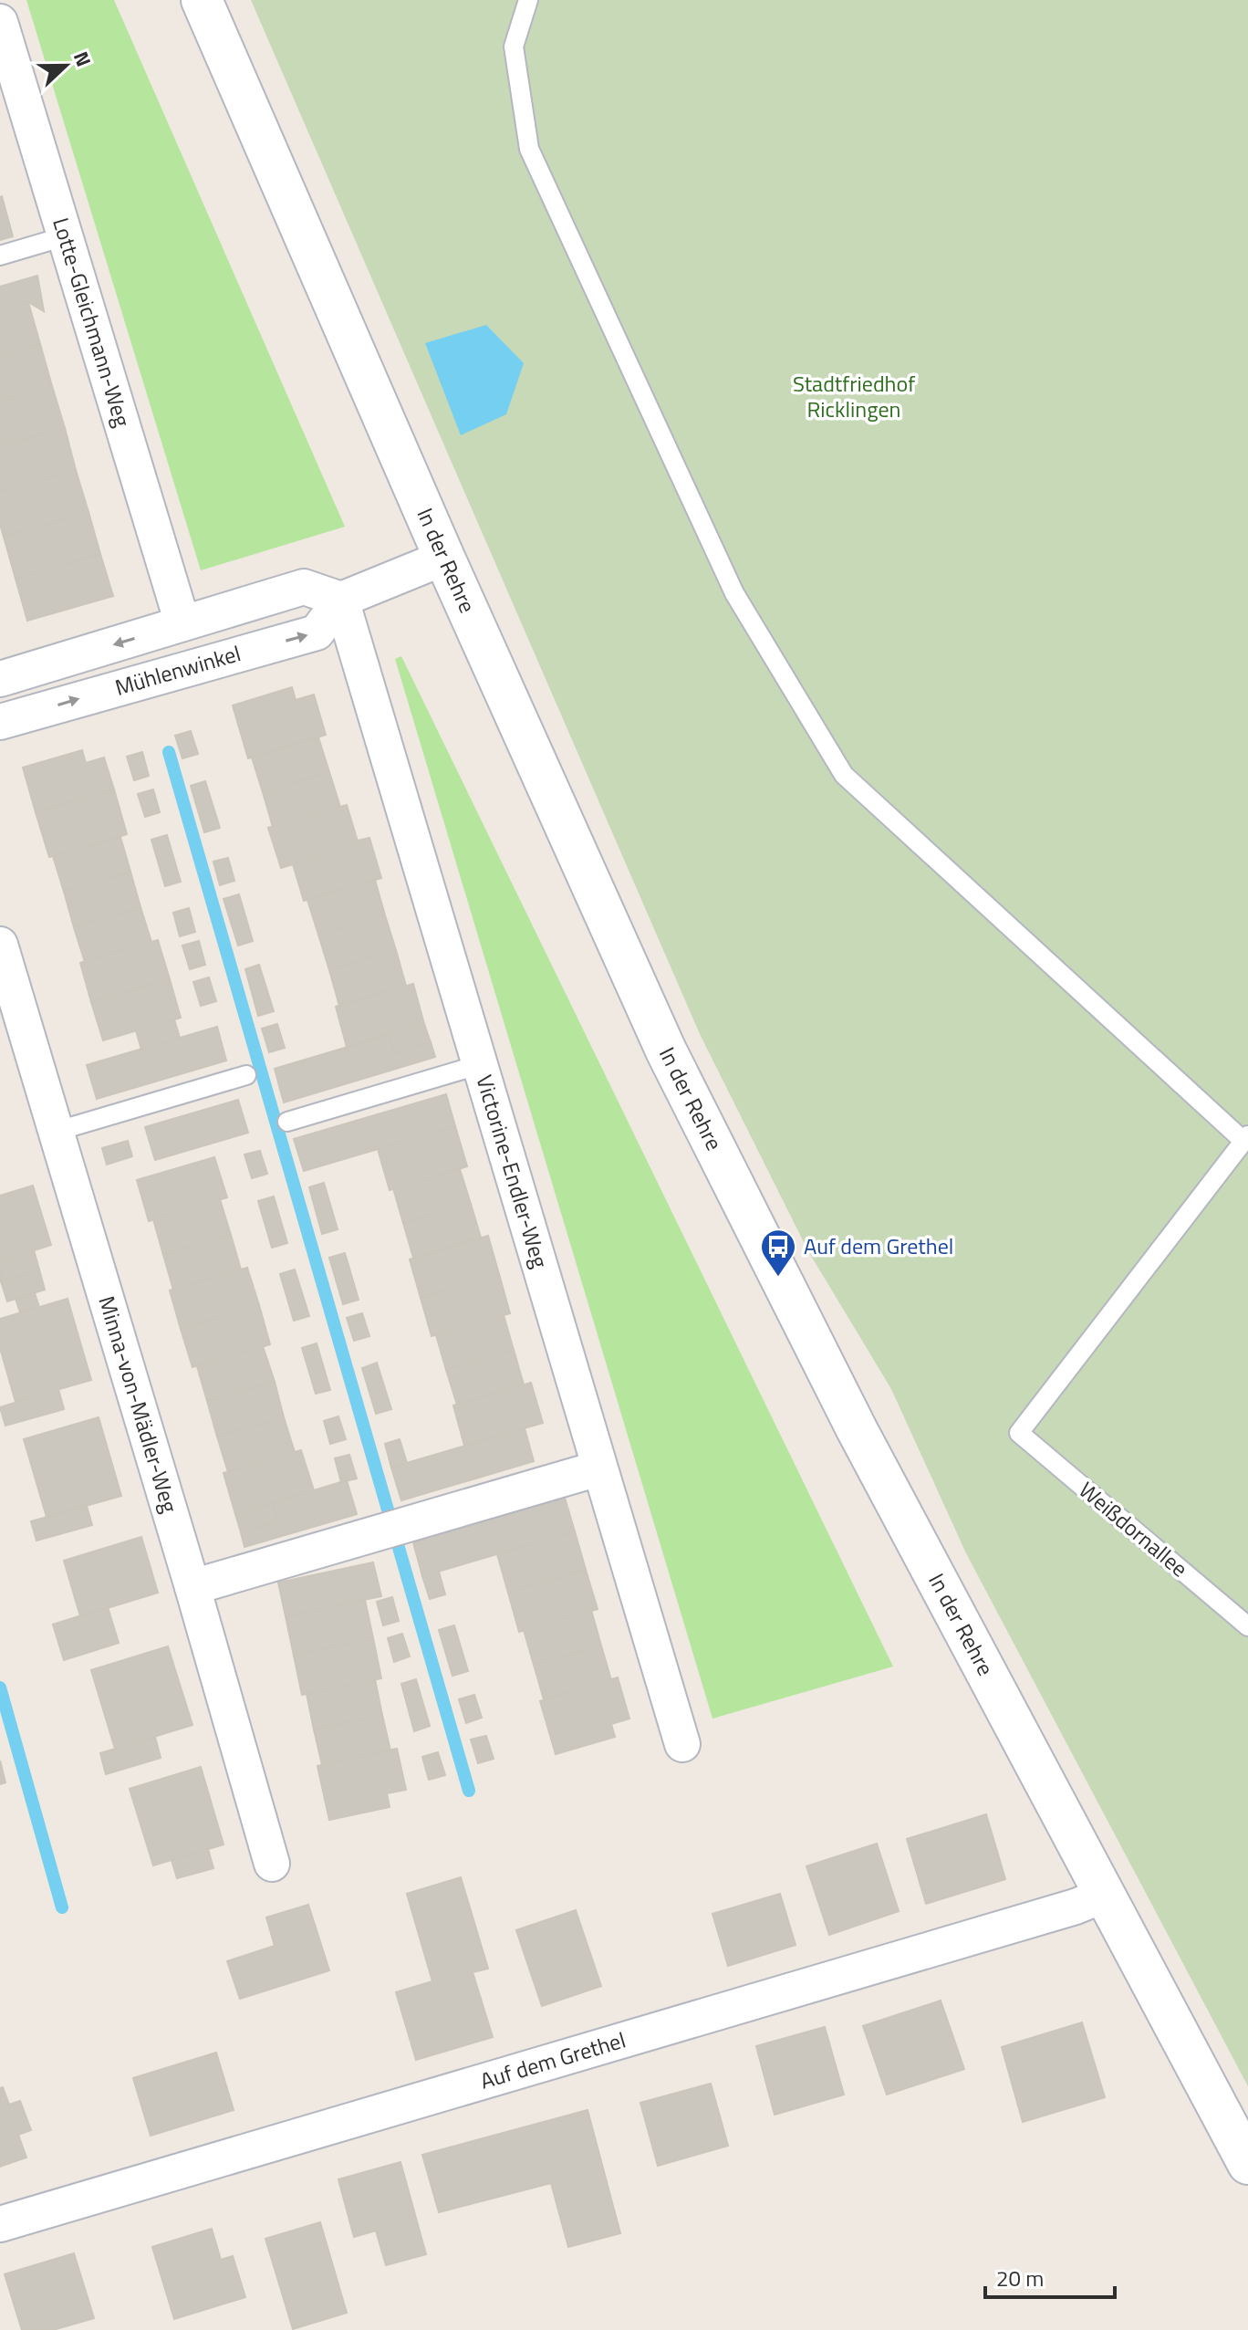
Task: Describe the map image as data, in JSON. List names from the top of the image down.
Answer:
{
  "streets": {
    "street": [
      "Lotte-Gleichmann-Weg",
      "In der Rehre",
      "Mühlenwinkel",
      "Victorine-Endler-Weg",
      "Minna-von-Mädler-Weg",
      "Auf dem Grethel"
    ],
    "lane": ["Weißdornallee"]
  },
  "crossings": [
    ["Lotte-Gleichmann-Weg", "Mühlenwinkel"],
    ["In der Rehre", "Auf dem Grethel"],
    ["Mühlenwinkel", "Victorine-Endler-Weg"]
  ],
  "parks": ["Stadtfriedhof Ricklingen"],
  "places": {
    "bus stop": ["Auf dem Grethel"]
  },
  "scale_bar": "20 m",
  "north": "right"
}
